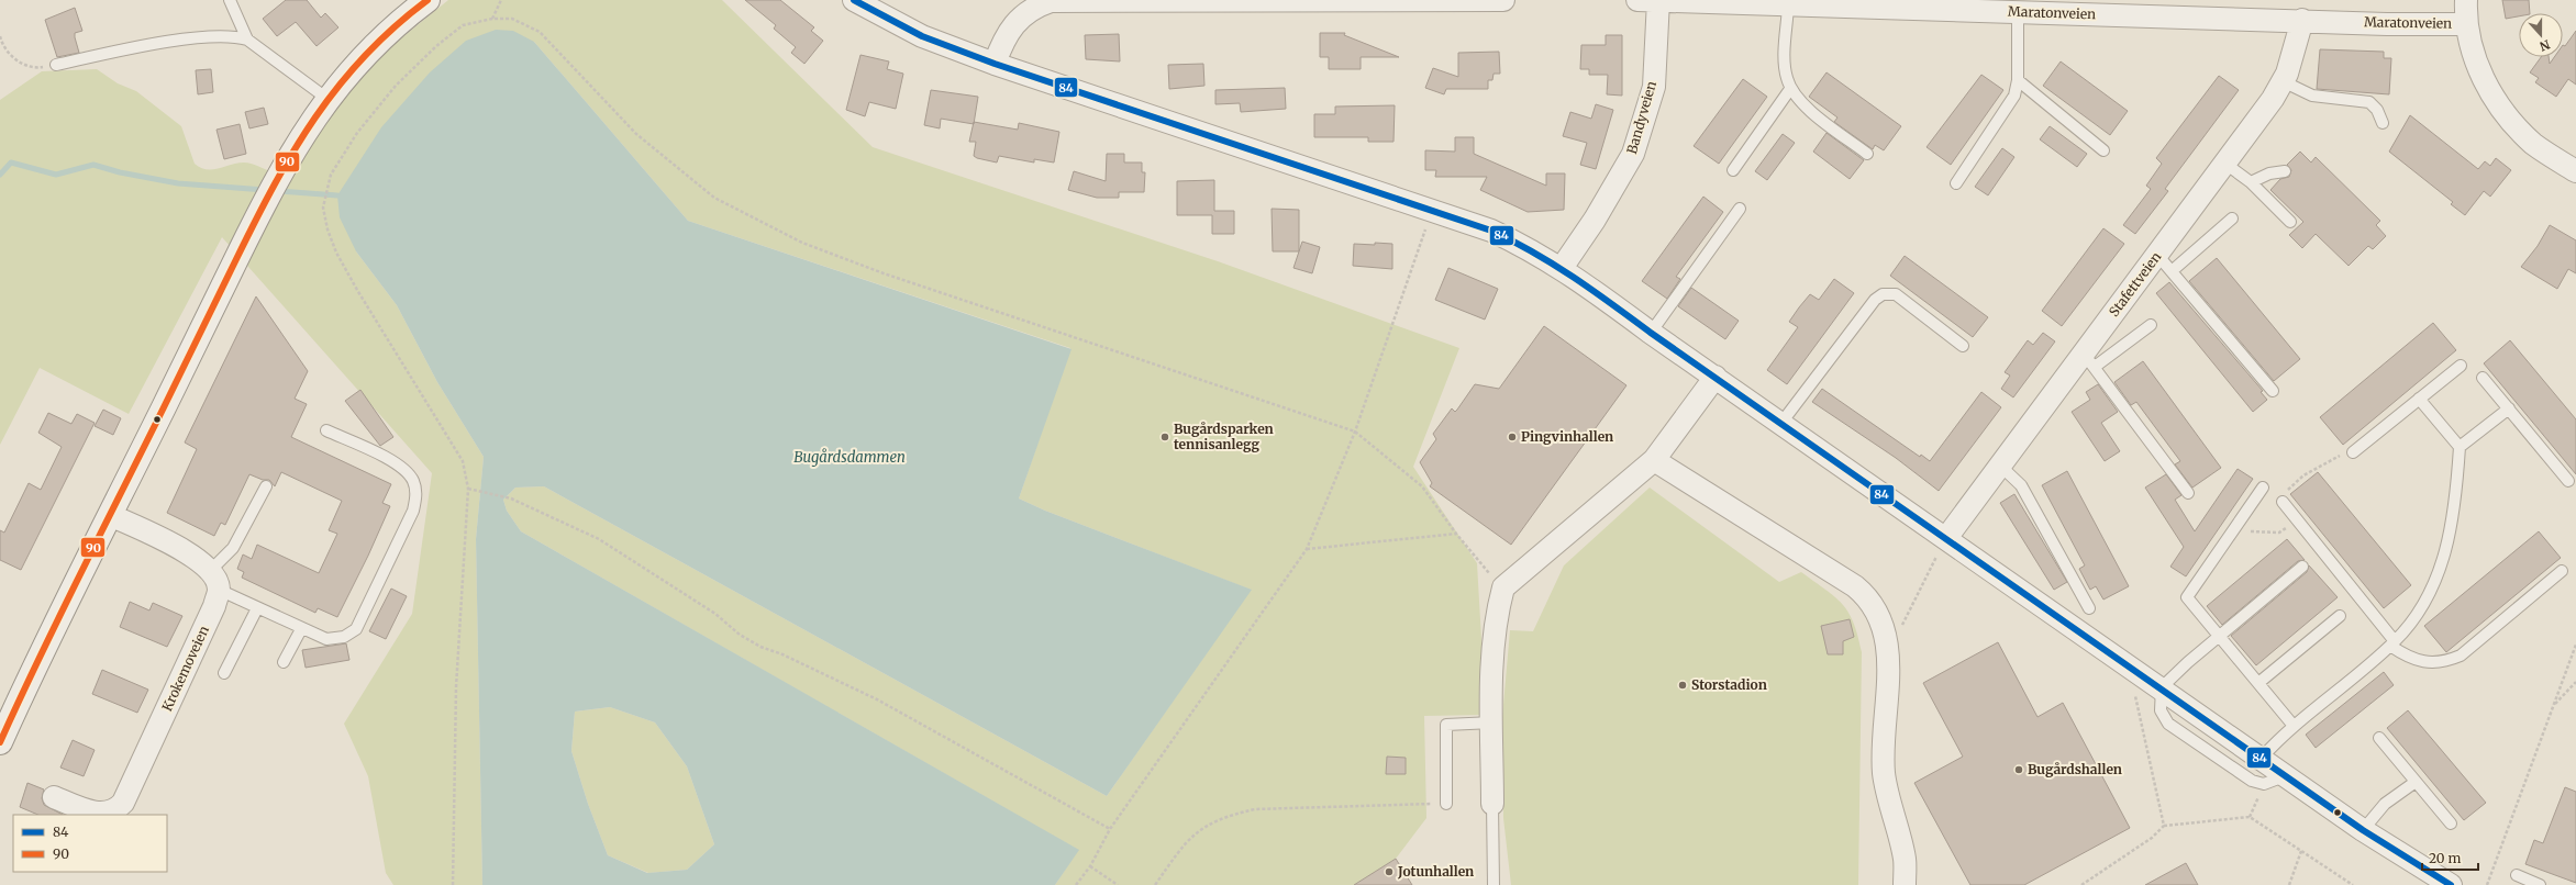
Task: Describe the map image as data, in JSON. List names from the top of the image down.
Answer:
{
  "streets": {
    "street": [
      "Maratonveien",
      "Bandyveien",
      "Stafettveien",
      "Krokemoveien"
    ]
  },
  "crossings": [
    ["Maratonveien", "Bandyveien"],
    ["Maratonveien", "Stafettveien"]
  ],
  "water": ["Bugårdsdammen"],
  "places": [
    "Bugårdsparken tennisanlegg",
    "Pingvinhallen",
    "Storstadion",
    "Bugårdshallen",
    "Jotunhallen"
  ],
  "lines": ["transit line 84", "transit line 90"],
  "legend": ["84", "90"],
  "scale_bar": "20 m",
  "north": "bottom"
}
